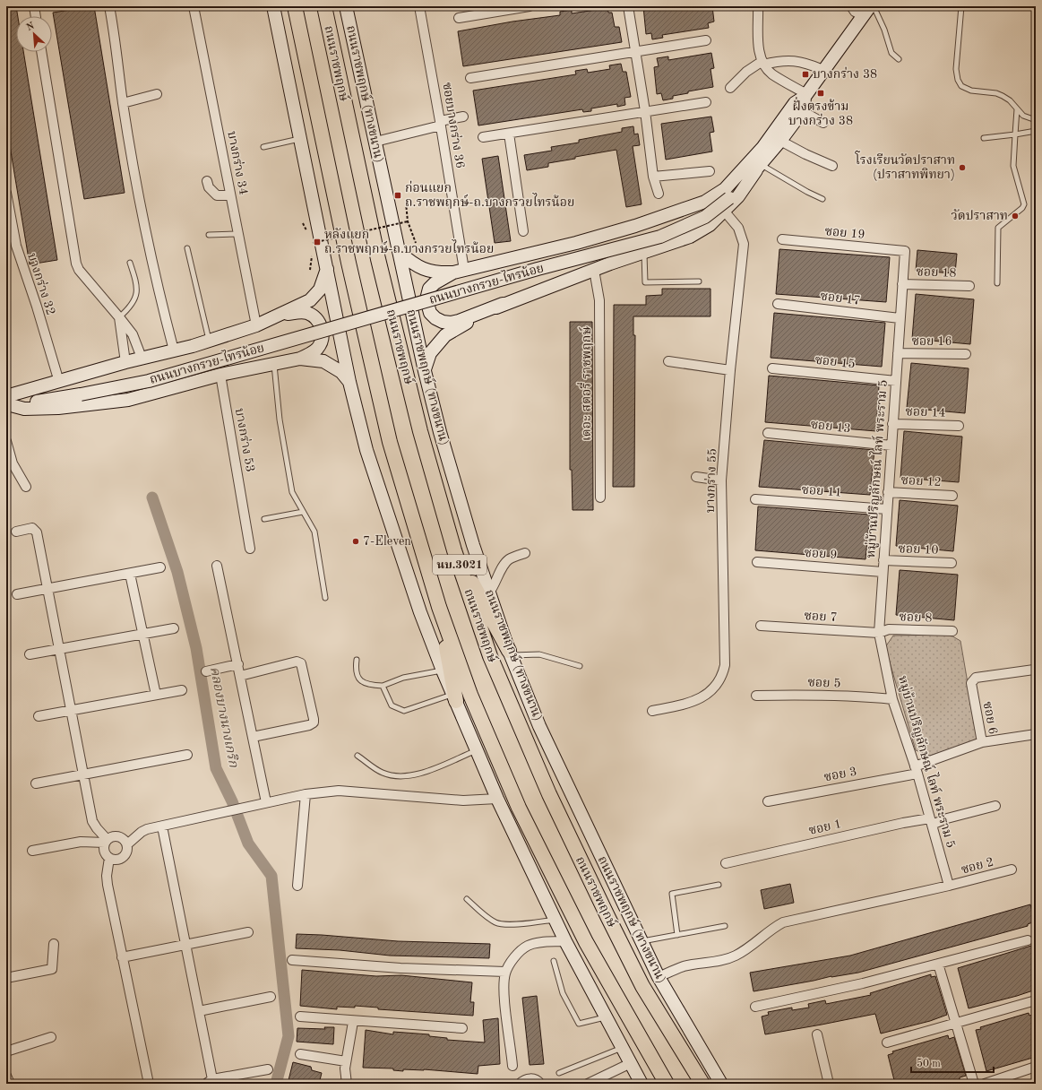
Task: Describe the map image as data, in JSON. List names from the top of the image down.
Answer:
{
  "streets": {
    "main road": [
      "ถนนราชพฤกษ์",
      "ถนนราชพฤกษ์ (ทางขนาน)",
      "ถนนบางกรวย-ไทรน้อย",
      "นบ.3021"
    ],
    "street": [
      "ซอยบางกร่าง 36",
      "บางกร่าง 34",
      "ซอย 19",
      "ซอย 18",
      "บางกร่าง 32",
      "ซอย 17",
      "ซอย 16",
      "ซอย 15",
      "เดอะ สตอรี่ ราชพฤกษ์",
      "ซอย 14",
      "ซอย 13",
      "บางกร่าง 53",
      "หมู่บ้านปริญลักษณ์ ไลท์ พระราม 5",
      "บางกร่าง 55",
      "ซอย 12",
      "ซอย 11",
      "ซอย 10",
      "ซอย 9",
      "ซอย 7",
      "ซอย 8",
      "ซอย 5",
      "ซอย 6",
      "ซอย 3",
      "ซอย 1",
      "ซอย 2"
    ]
  },
  "crossings": [
    ["ซอย 19", "หมู่บ้านปริญลักษณ์ ไลท์ พระราม 5"],
    ["ซอย 18", "หมู่บ้านปริญลักษณ์ ไลท์ พระราม 5"],
    ["ซอย 17", "หมู่บ้านปริญลักษณ์ ไลท์ พระราม 5"],
    ["ซอย 16", "หมู่บ้านปริญลักษณ์ ไลท์ พระราม 5"],
    ["ซอย 15", "หมู่บ้านปริญลักษณ์ ไลท์ พระราม 5"],
    ["ซอย 14", "หมู่บ้านปริญลักษณ์ ไลท์ พระราม 5"],
    ["ซอย 13", "หมู่บ้านปริญลักษณ์ ไลท์ พระราม 5"],
    ["หมู่บ้านปริญลักษณ์ ไลท์ พระราม 5", "ซอย 12"],
    ["หมู่บ้านปริญลักษณ์ ไลท์ พระราม 5", "ซอย 11"],
    ["หมู่บ้านปริญลักษณ์ ไลท์ พระราม 5", "ซอย 10"],
    ["หมู่บ้านปริญลักษณ์ ไลท์ พระราม 5", "ซอย 9"],
    ["หมู่บ้านปริญลักษณ์ ไลท์ พระราม 5", "ซอย 7"],
    ["หมู่บ้านปริญลักษณ์ ไลท์ พระราม 5", "ซอย 8"],
    ["หมู่บ้านปริญลักษณ์ ไลท์ พระราม 5", "ซอย 5"],
    ["หมู่บ้านปริญลักษณ์ ไลท์ พระราม 5", "ซอย 6"],
    ["หมู่บ้านปริญลักษณ์ ไลท์ พระราม 5", "ซอย 3"],
    ["หมู่บ้านปริญลักษณ์ ไลท์ พระราม 5", "ซอย 1"],
    ["หมู่บ้านปริญลักษณ์ ไลท์ พระราม 5", "ซอย 2"],
    ["ซอย 7", "ซอย 8"],
    ["ซอย 6", "ซอย 3"]
  ],
  "water": ["คลองบางนางเกริก"],
  "places": {
    "transit": [
      "บางกร่าง 38",
      "ฝั่งตรงข้าม บางกร่าง 38",
      "ก่อนแยก ถ.ราชพฤกษ์-ถ.บางกรวยไทรน้อย",
      "หลังแยก ถ.ราชพฤกษ์-ถ.บางกรวยไทรน้อย"
    ],
    "other": ["โรงเรียนวัดปราสาท (ปราสาทพิทยา)", "วัดปราสาท", "7-Eleven"]
  },
  "scale_bar": "50 m",
  "north": "top left"
}
